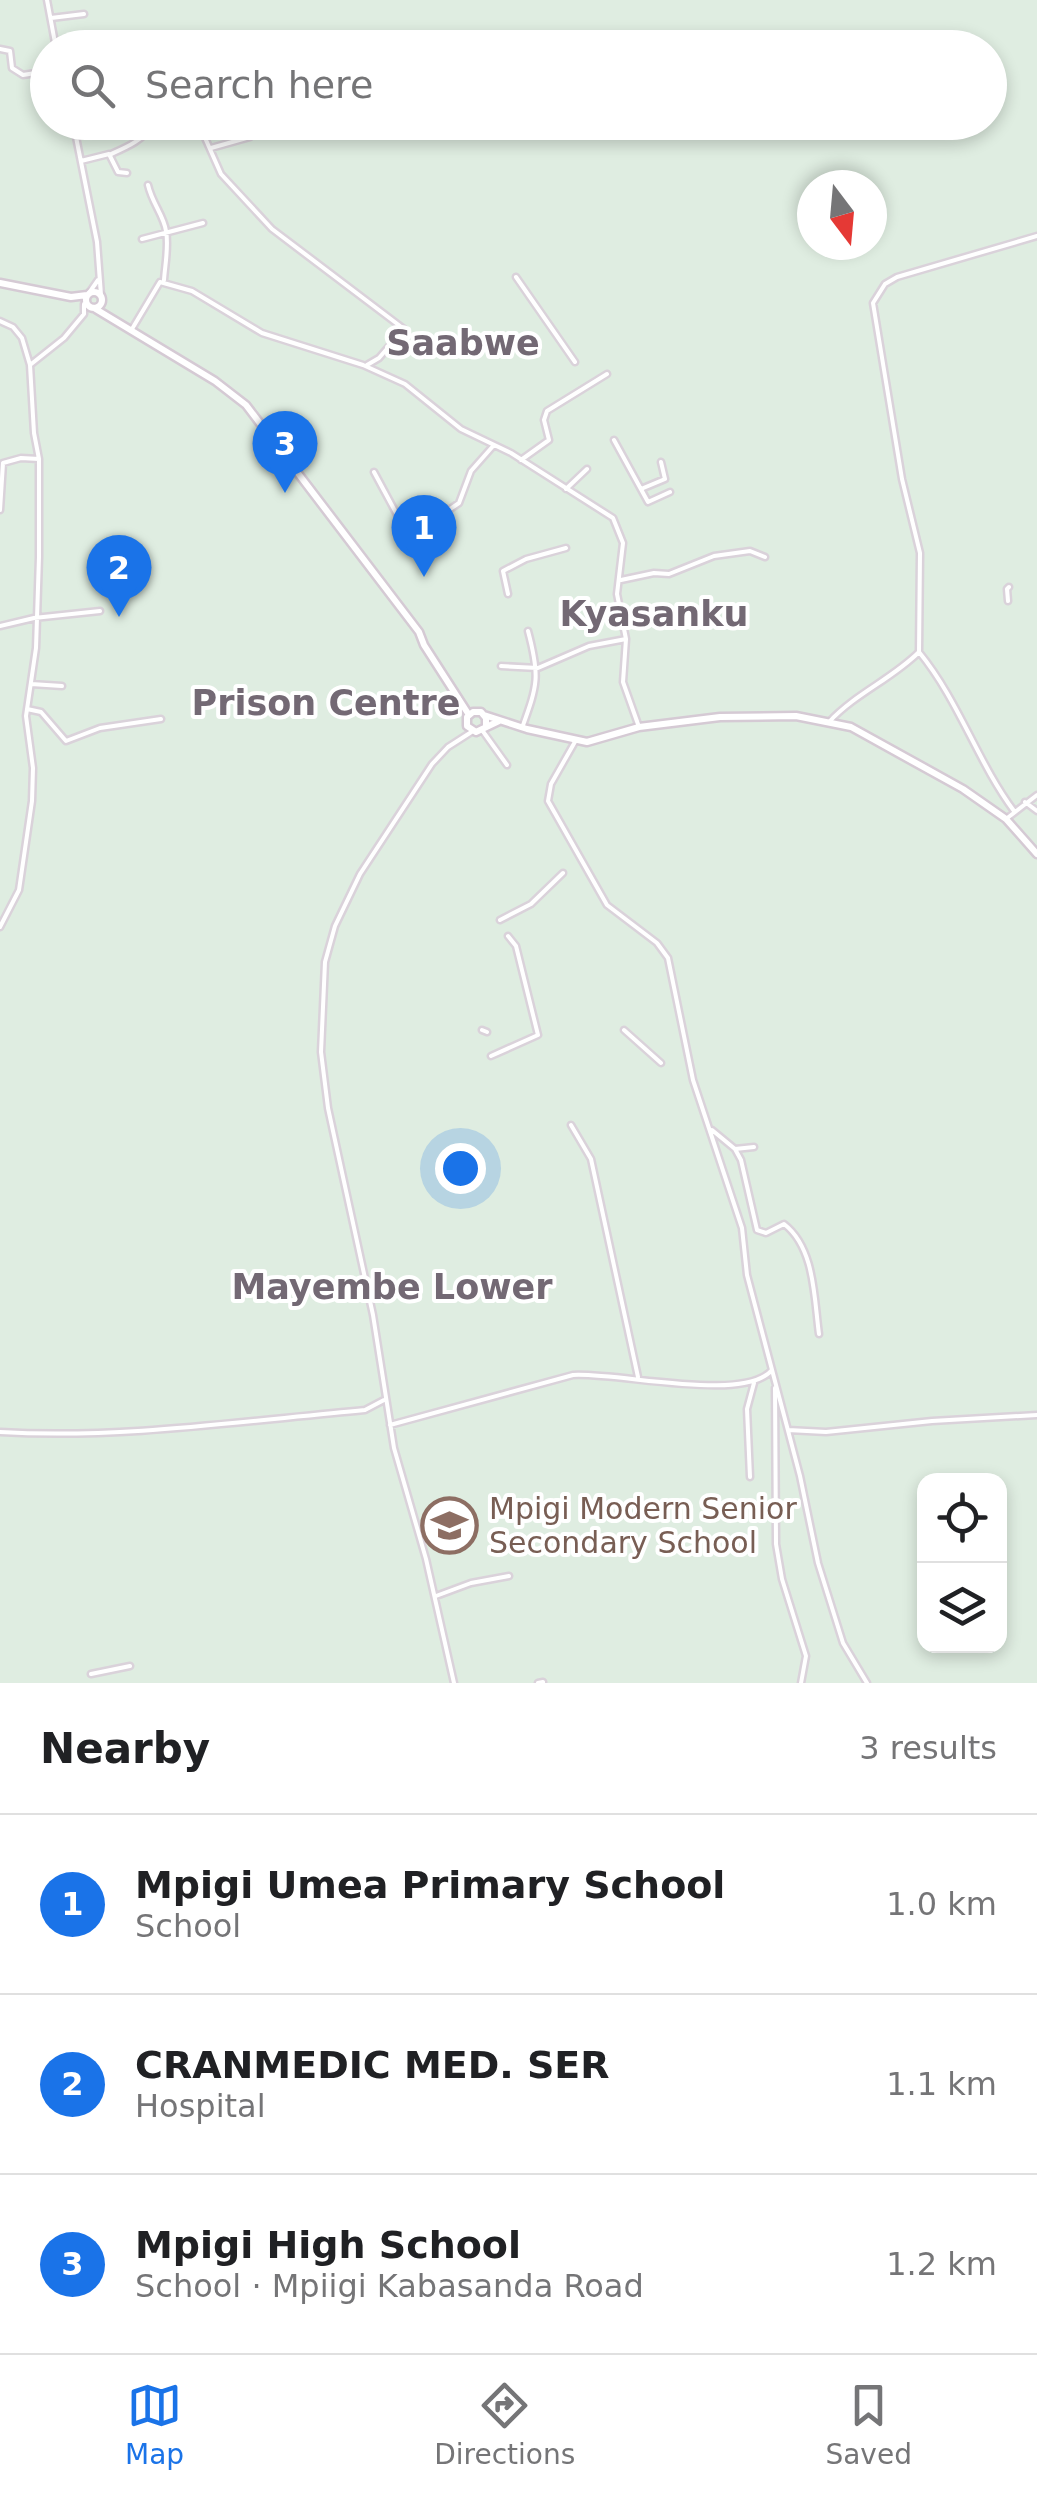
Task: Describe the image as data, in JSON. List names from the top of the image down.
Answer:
{
  "districts": [
    "Saabwe",
    "Kyasanku",
    "Prison Centre",
    "Mayembe Lower"
  ],
  "places": {
    "school or university": ["Mpigi Modern Senior Secondary School"]
  },
  "north": "bottom",
  "page": {
    "search": "Search here",
    "pins": ["3", "1", "2"],
    "heading": ["Nearby", "3 results"],
    "list": [
      {
        "mark": "1",
        "name": "Mpigi Umea Primary School",
        "note": "School",
        "value": "1.0 km"
      },
      {
        "mark": "2",
        "name": "CRANMEDIC MED. SER",
        "note": "Hospital",
        "value": "1.1 km"
      },
      {
        "mark": "3",
        "name": "Mpigi High School",
        "note": "School · Mpiigi Kabasanda Road",
        "value": "1.2 km"
      }
    ],
    "nav": ["Map", "Directions", "Saved"]
  }
}
